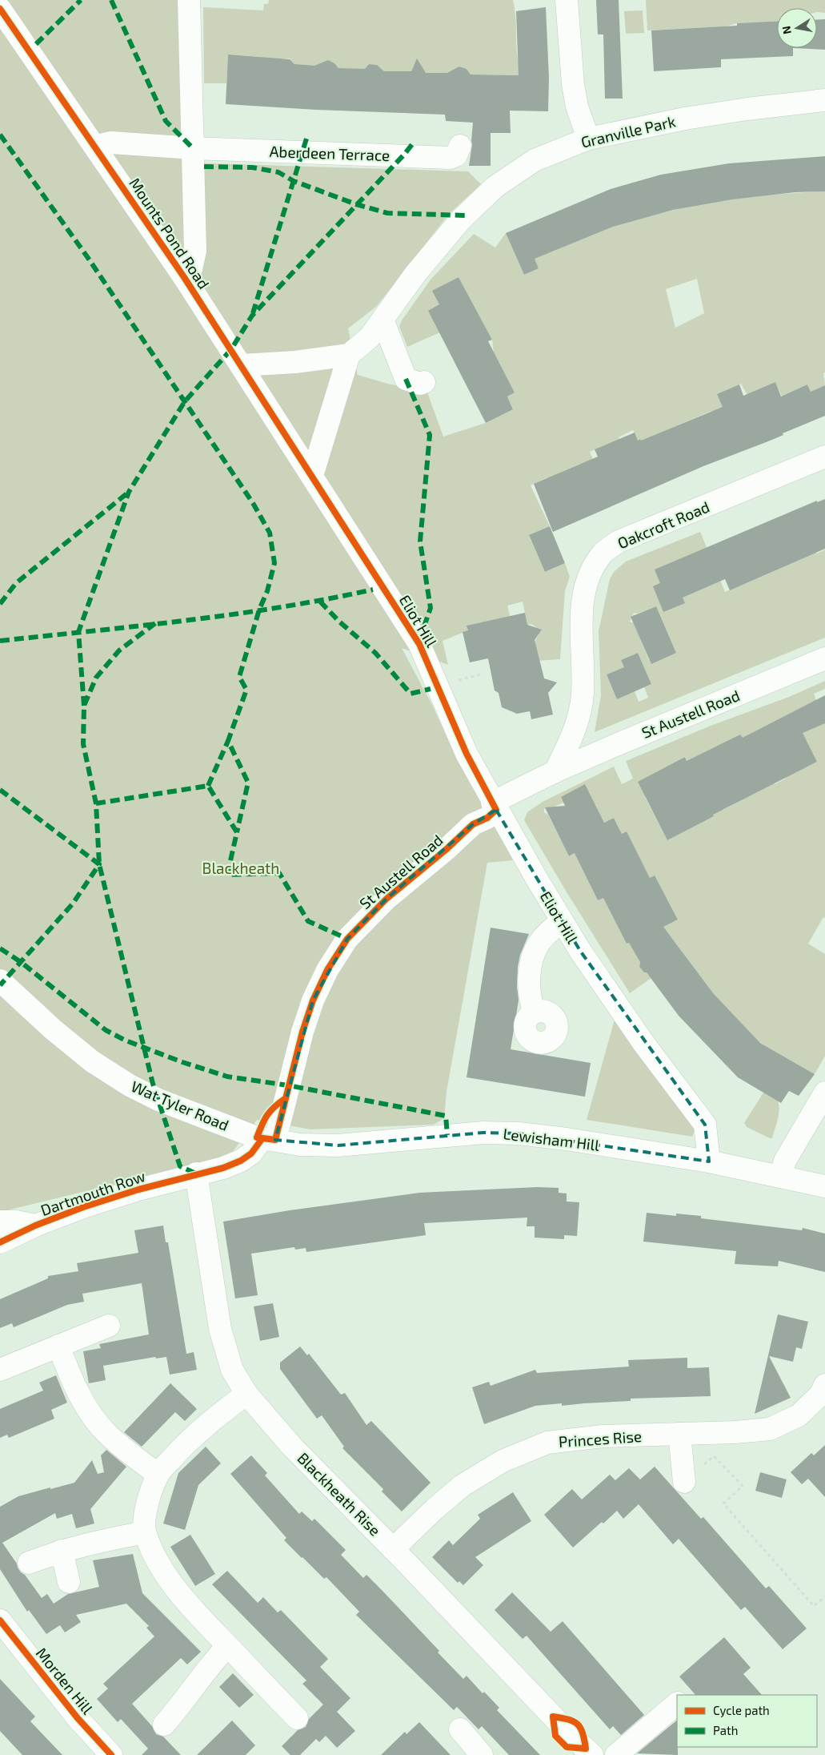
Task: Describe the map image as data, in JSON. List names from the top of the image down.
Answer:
{
  "streets": {
    "street": [
      "Granville Park",
      "Aberdeen Terrace",
      "Mounts Pond Road",
      "Oakcroft Road",
      "Eliot Hill",
      "St Austell Road",
      "Wat Tyler Road",
      "Lewisham Hill",
      "Dartmouth Row",
      "Princes Rise",
      "Blackheath Rise",
      "Morden Hill"
    ]
  },
  "crossings": [
    ["Aberdeen Terrace", "Mounts Pond Road"],
    ["Mounts Pond Road", "Eliot Hill"],
    ["Oakcroft Road", "St Austell Road"],
    ["Eliot Hill", "St Austell Road"],
    ["Eliot Hill", "Lewisham Hill"],
    ["St Austell Road", "Wat Tyler Road"],
    ["St Austell Road", "Lewisham Hill"],
    ["Wat Tyler Road", "Lewisham Hill"],
    ["Dartmouth Row", "Blackheath Rise"],
    ["Princes Rise", "Blackheath Rise"]
  ],
  "parks": ["Blackheath"],
  "legend": ["Cycle path", "Path"],
  "north": "left"
}
